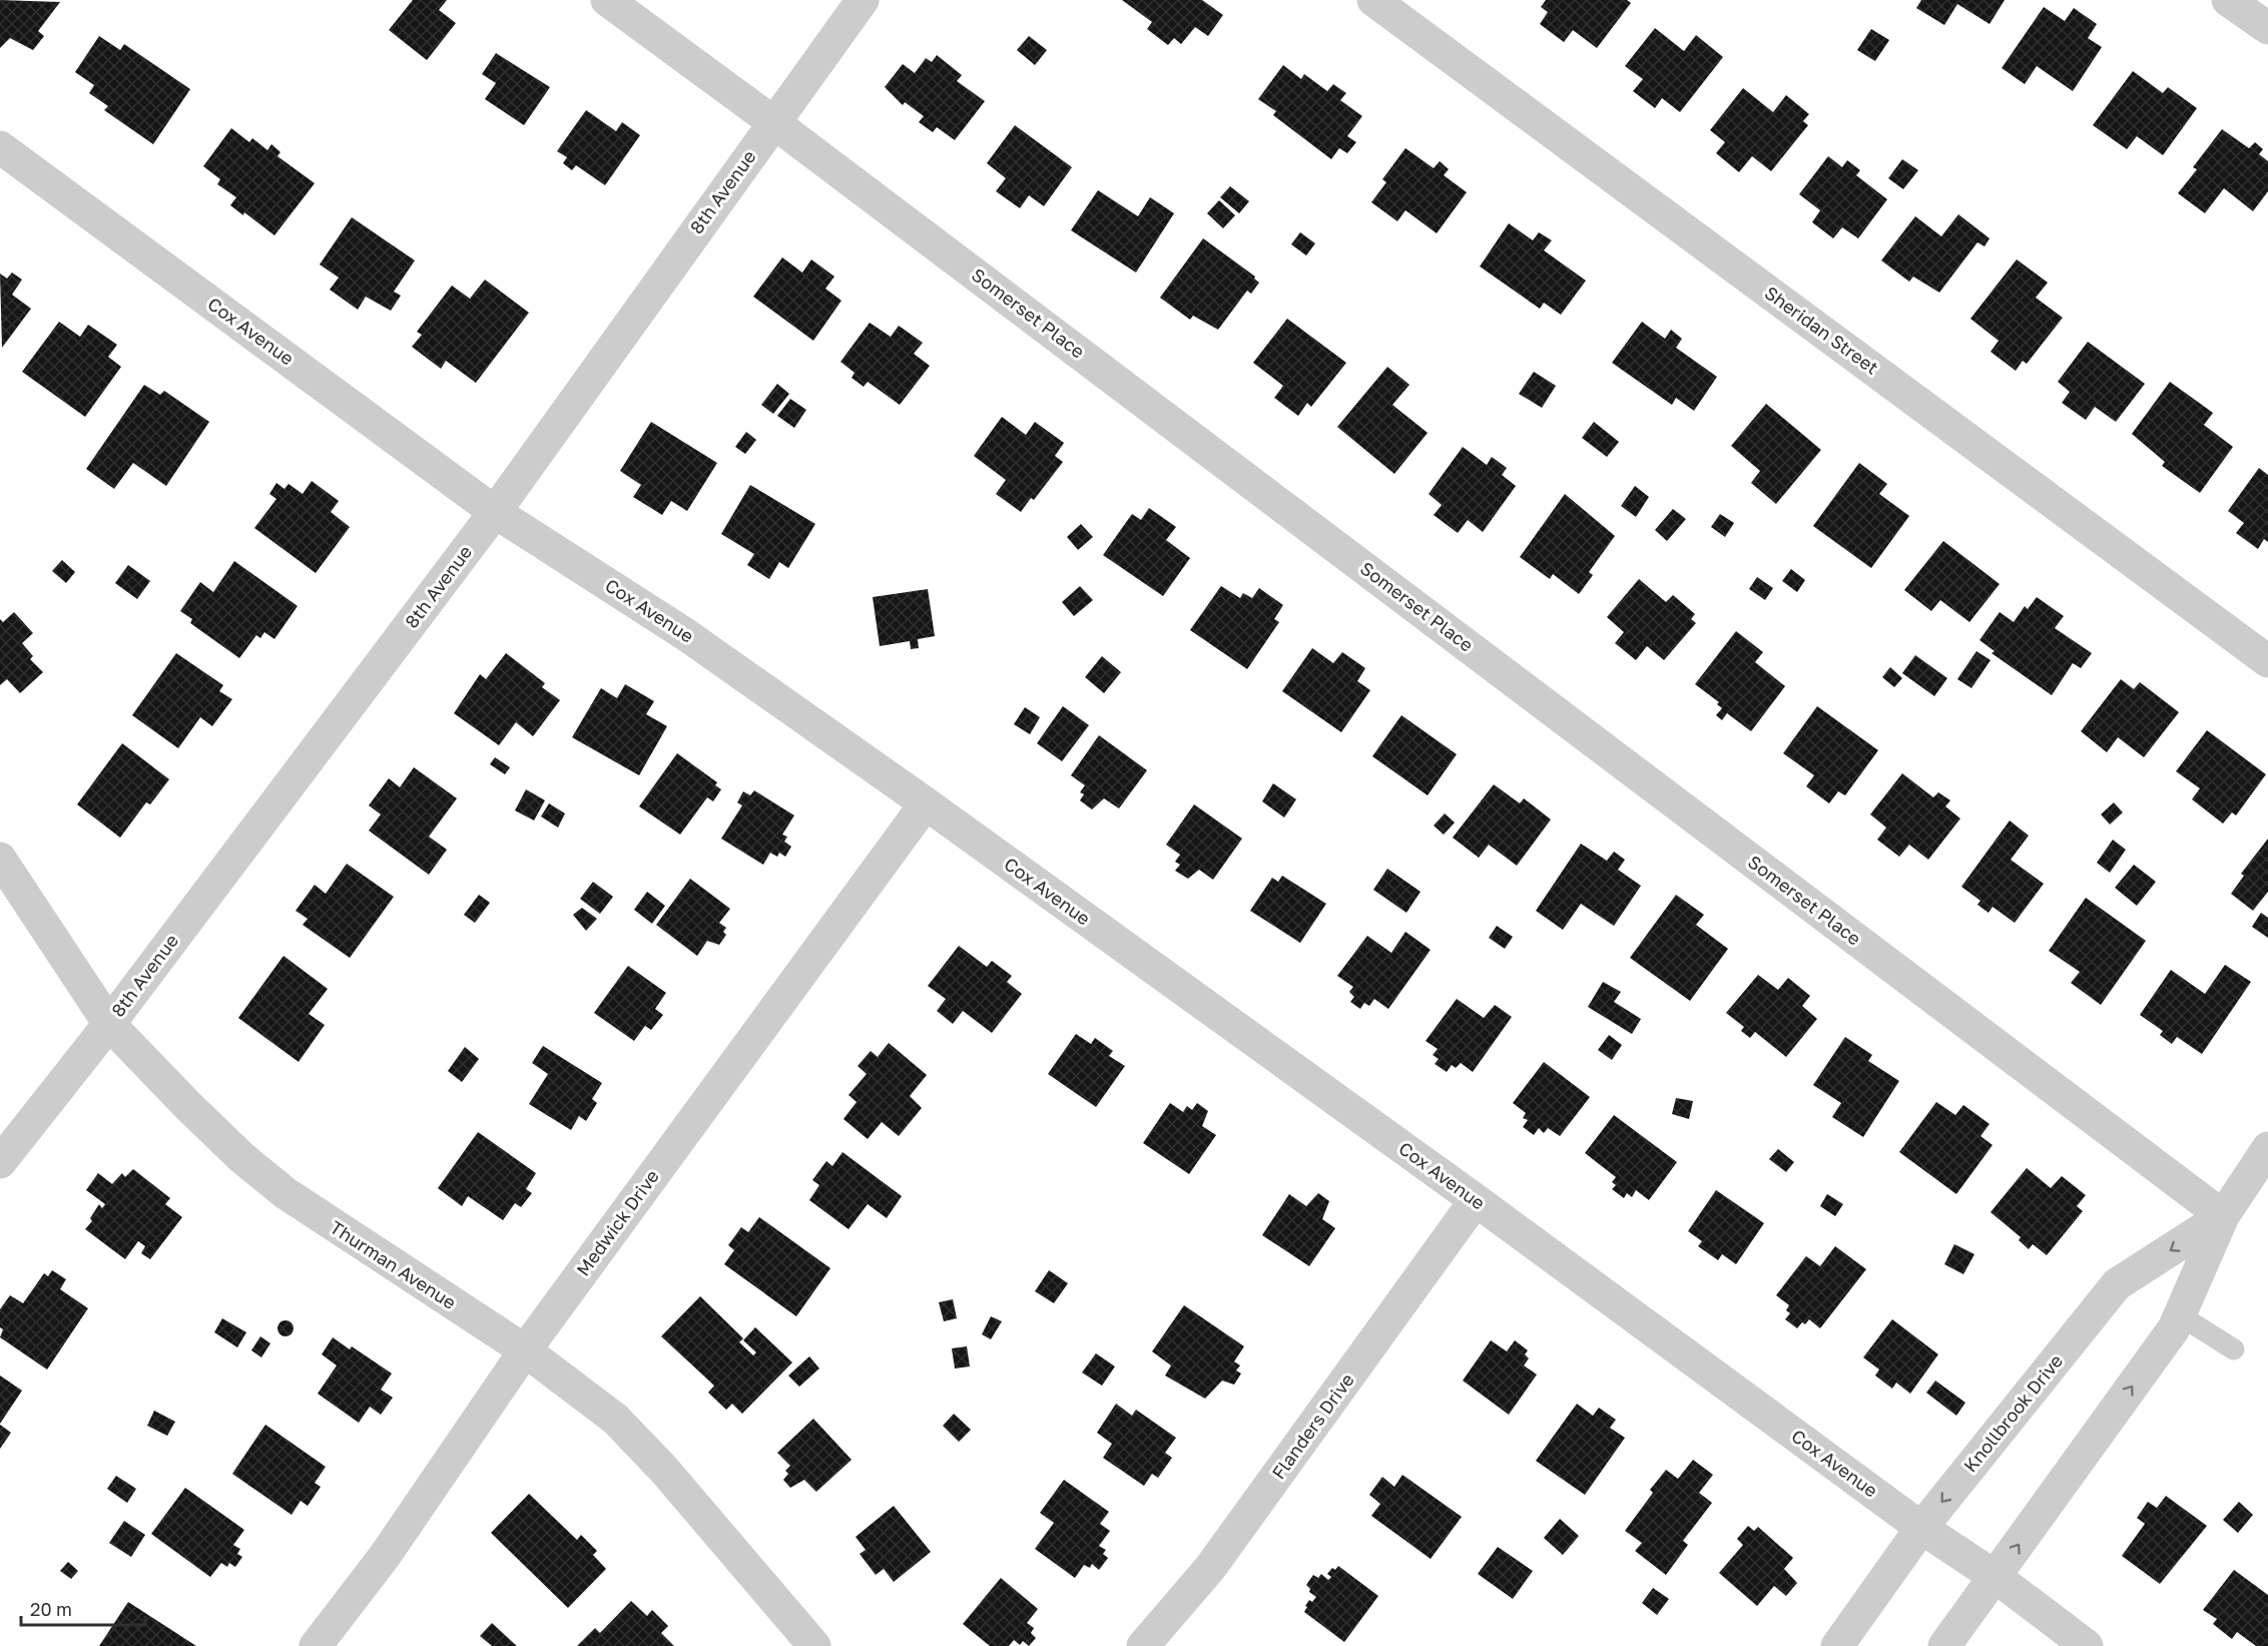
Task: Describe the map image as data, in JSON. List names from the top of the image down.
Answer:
{
  "streets": {
    "street": [
      "8th Avenue",
      "Somerset Place",
      "Sheridan Street",
      "Cox Avenue",
      "Medwick Drive",
      "Thurman Avenue",
      "Knollbrook Drive",
      "Flanders Drive"
    ]
  },
  "crossings": [
    ["8th Avenue", "Somerset Place"],
    ["8th Avenue", "Cox Avenue"],
    ["8th Avenue", "Thurman Avenue"],
    ["Somerset Place", "Knollbrook Drive"],
    ["Cox Avenue", "Medwick Drive"],
    ["Cox Avenue", "Knollbrook Drive"],
    ["Cox Avenue", "Flanders Drive"],
    ["Medwick Drive", "Thurman Avenue"]
  ],
  "scale_bar": "20 m"
}
